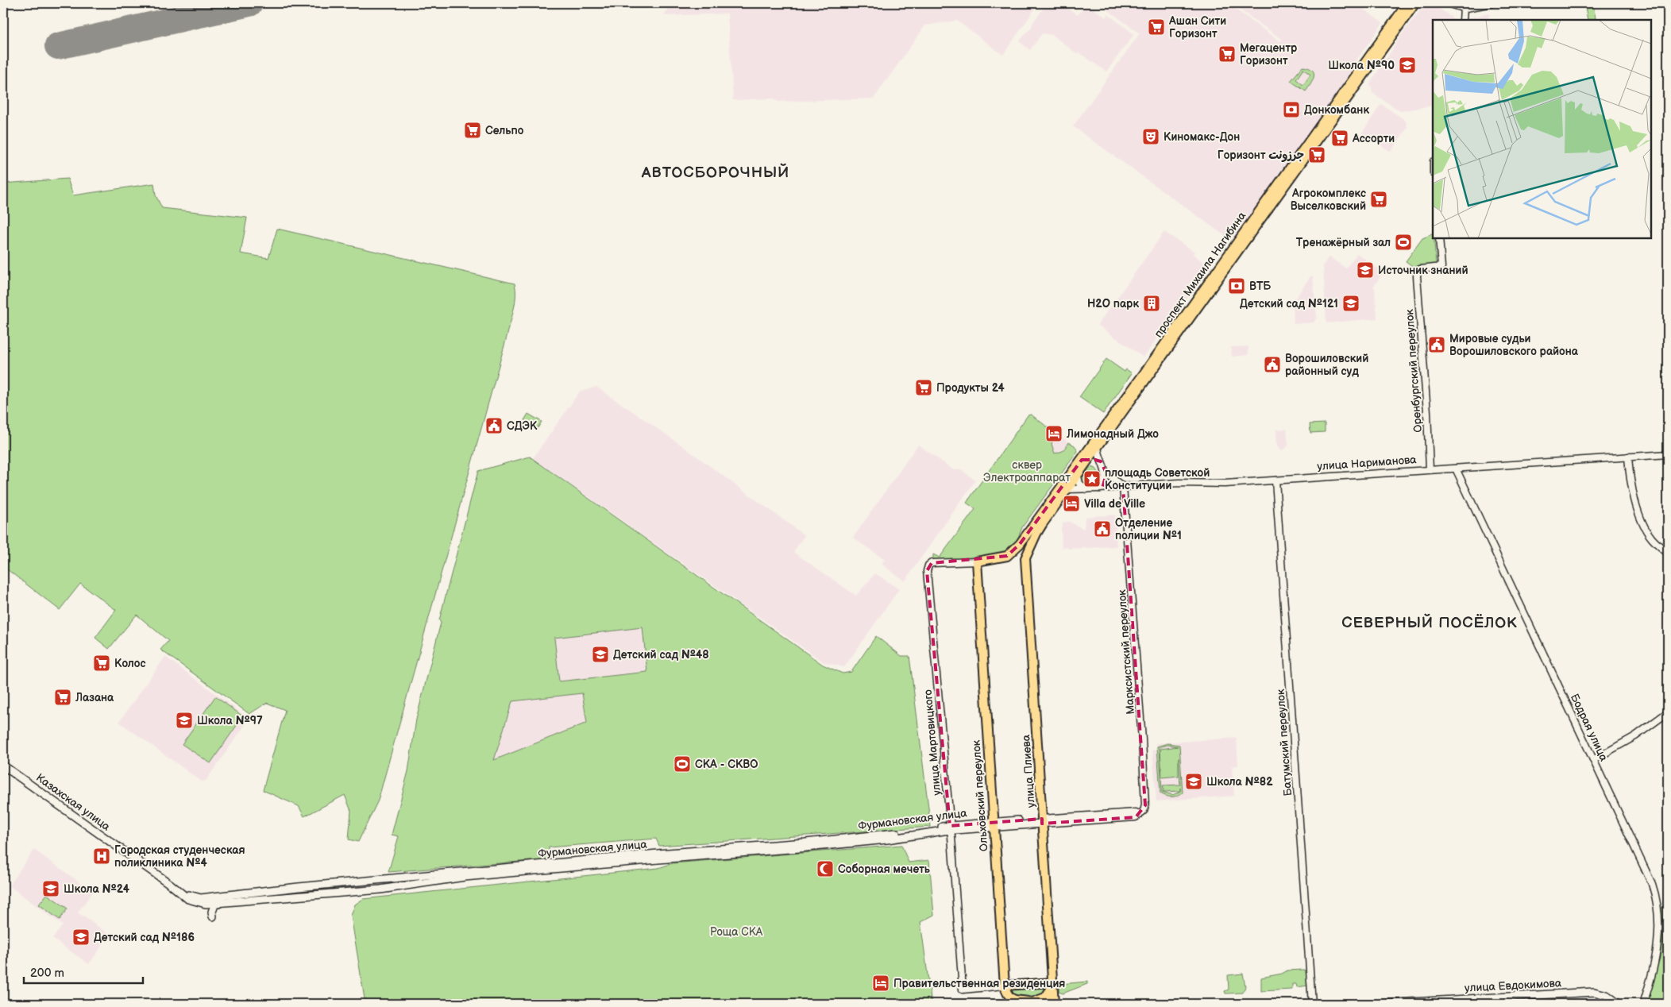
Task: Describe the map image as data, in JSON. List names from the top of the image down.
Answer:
{
  "streets": {
    "main road": [
      "проспект Михаила Нагибина",
      "улица Плиева",
      "Ольховский переулок",
      "Казахская улица",
      "Фурмановская улица",
      "улица Евдокимова"
    ],
    "street": [
      "Оренбургский переулок",
      "улица Нариманова",
      "Марксистский переулок",
      "Бодрая улица",
      "улица Мартовицкого",
      "Батумский переулок"
    ]
  },
  "crossings": [
    ["проспект Михаила Нагибина", "улица Нариманова"],
    ["проспект Михаила Нагибина", "улица Мартовицкого"],
    ["проспект Михаила Нагибина", "улица Плиева"],
    ["проспект Михаила Нагибина", "Ольховский переулок"],
    ["Оренбургский переулок", "улица Нариманова"],
    ["улица Нариманова", "Марксистский переулок"],
    ["улица Нариманова", "Бодрая улица"],
    ["улица Нариманова", "Батумский переулок"],
    ["Марксистский переулок", "Фурмановская улица"],
    ["улица Мартовицкого", "Ольховский переулок"],
    ["улица Мартовицкого", "Фурмановская улица"],
    ["улица Плиева", "Фурмановская улица"],
    ["Ольховский переулок", "Фурмановская улица"]
  ],
  "districts": ["АВТОСБОРОЧНЫЙ", "СЕВЕРНЫЙ ПОСЁЛОК"],
  "parks": ["cквер Электроаппарат", "Роща СКА"],
  "places": {
    "supermarket": [
      "Ашан Сити Горизонт",
      "Мегацентр Горизонт",
      "Сельпо",
      "Ассорти",
      "Горизонт جرزونت",
      "Агрокомплекс Выселковский",
      "Продукты 24",
      "Колос",
      "Лазана"
    ],
    "school or university": [
      "Школа №90",
      "Источник знаний",
      "Детский сад №121",
      "Детский сад №48",
      "Школа №97",
      "Школа №82",
      "Школа №24",
      "Детский сад №186"
    ],
    "bank": ["Донкомбанк", "ВТБ"],
    "theatre": ["Киномакс-Дон"],
    "sports": ["Тренажёрный зал", "СКА - СКВО"],
    "building": ["H2O парк"],
    "public building": [
      "Мировые судьи Ворошиловского района",
      "Ворошиловский районный суд",
      "СДЭК",
      "Отделение полиции №1"
    ],
    "hotel": ["Лимонадный Джо", "Villa de Ville", "Правительственная резиденция"],
    "place": ["площадь Советской Конституции"],
    "hospital": ["Городская студенческая поликлиника №4"],
    "mosque": ["Соборная мечеть"]
  },
  "scale_bar": "200 m"
}
